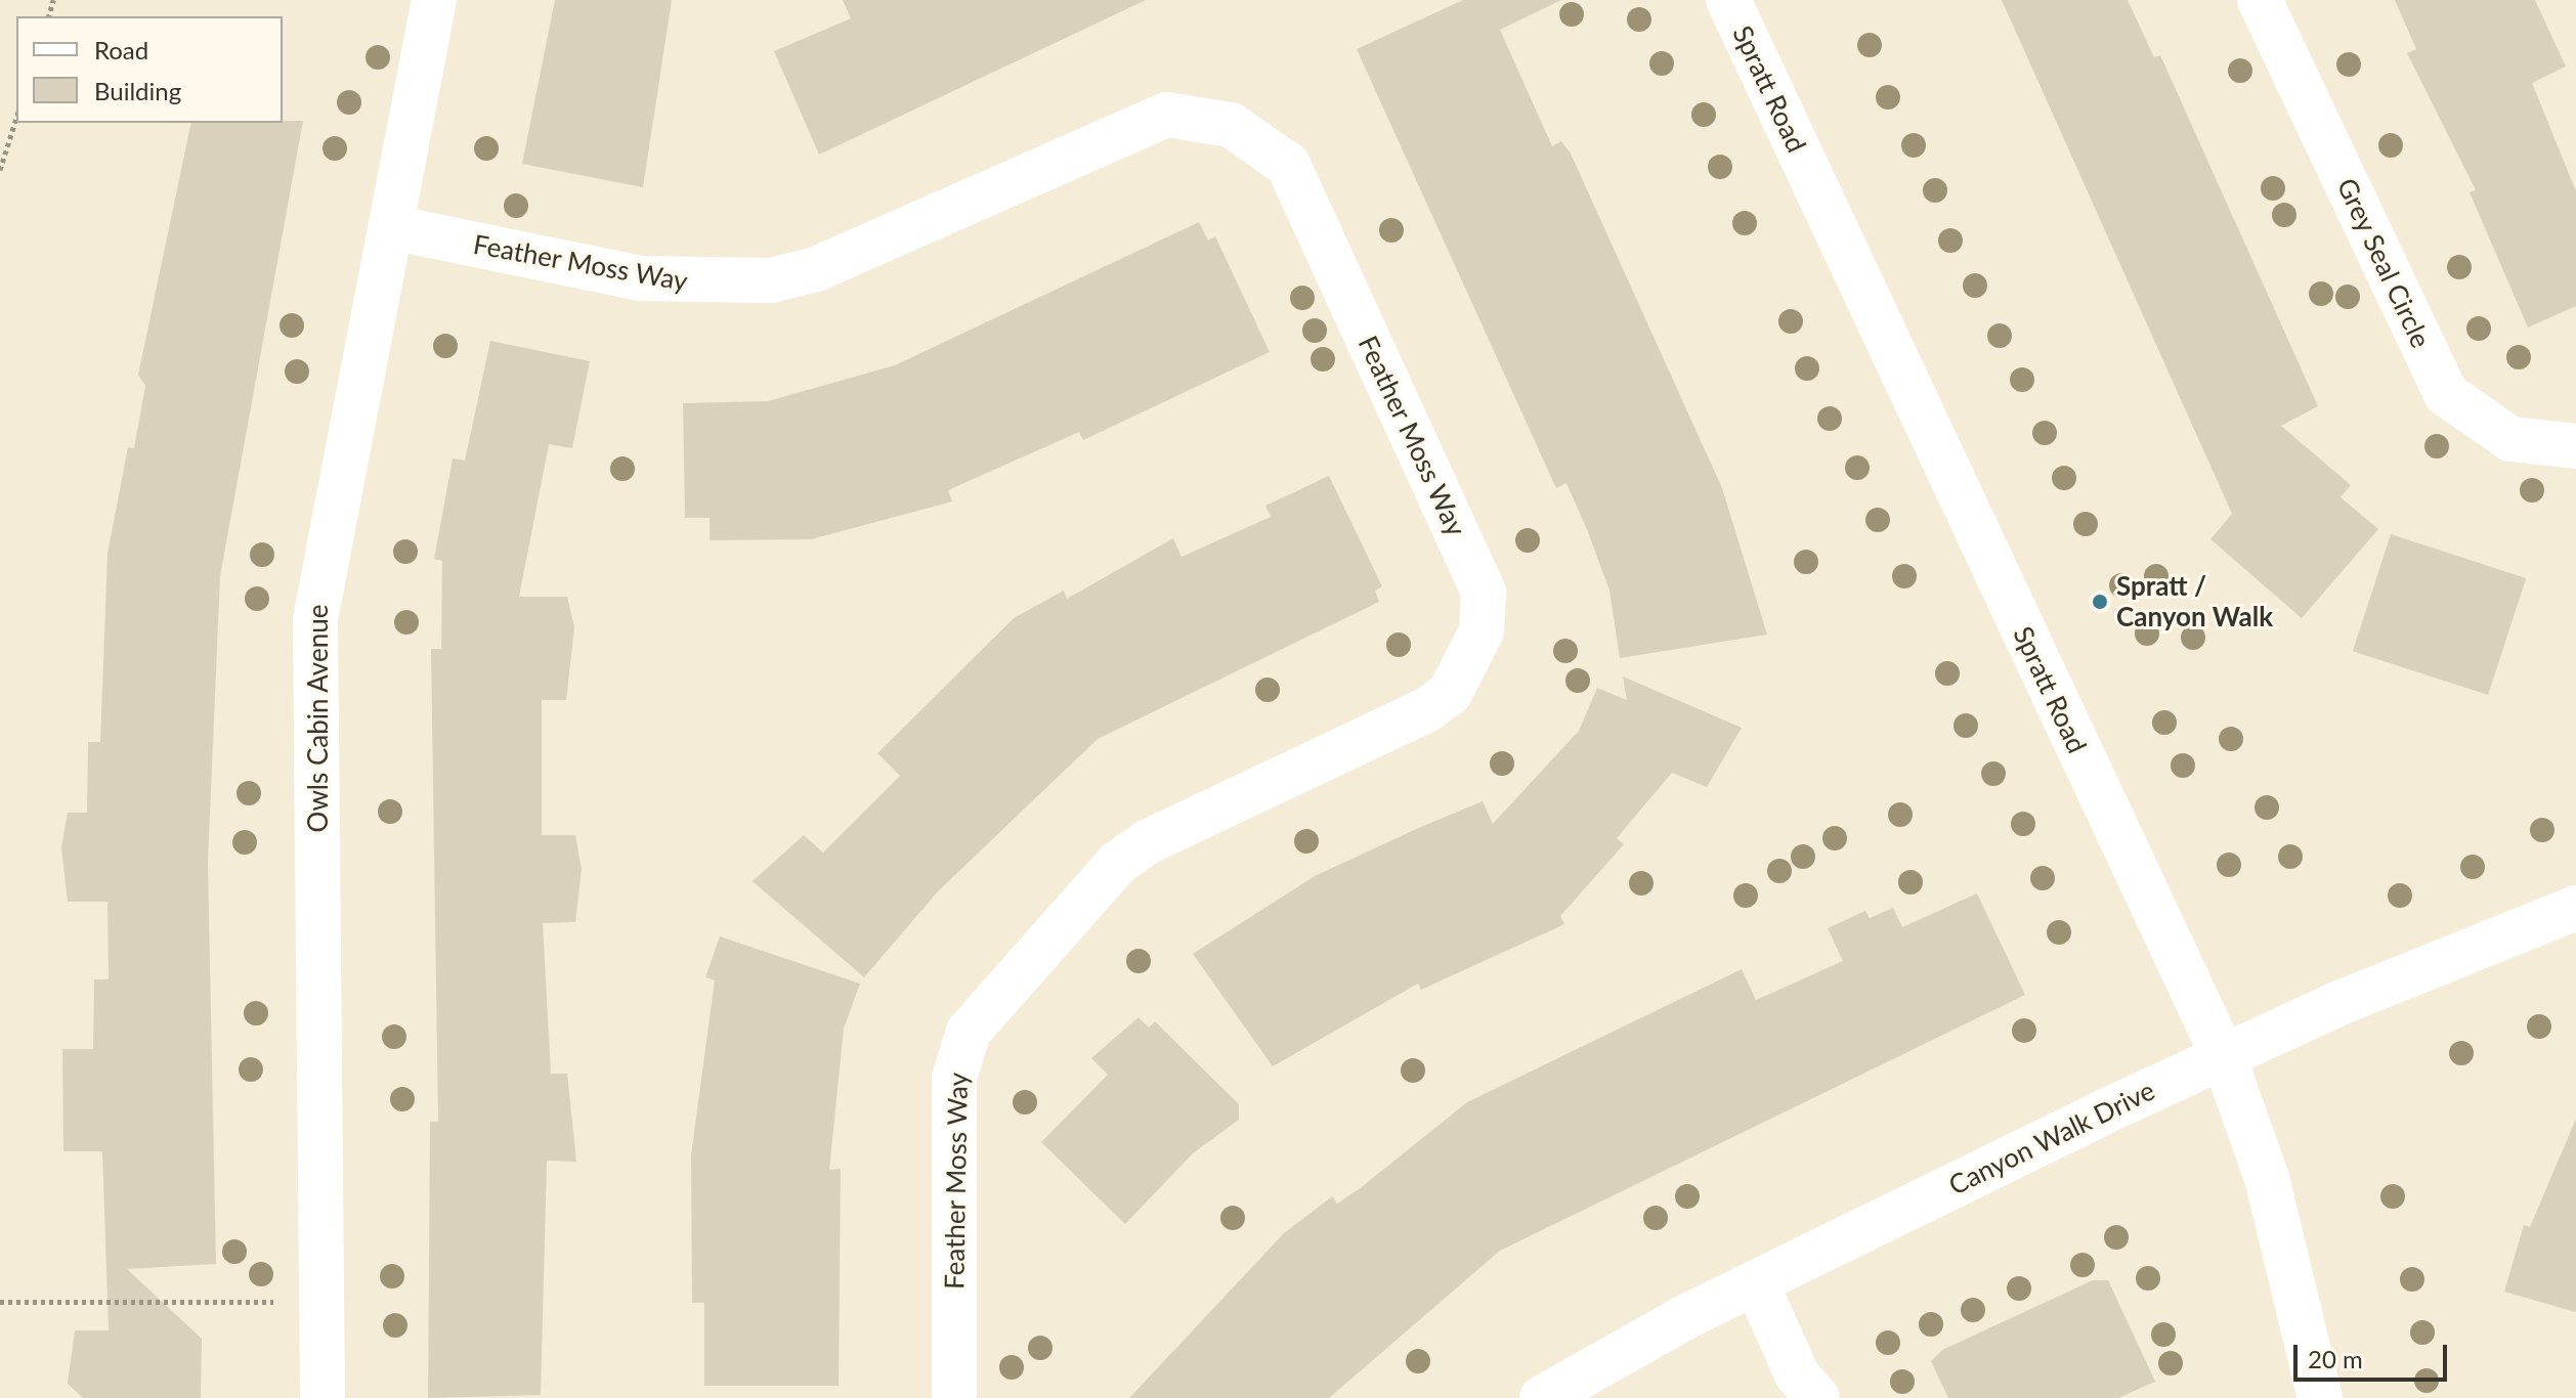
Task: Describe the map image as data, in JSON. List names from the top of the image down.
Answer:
{
  "streets": {
    "street": [
      "Spratt Road",
      "Feather Moss Way",
      "Grey Seal Circle",
      "Owls Cabin Avenue",
      "Canyon Walk Drive"
    ]
  },
  "crossings": [
    ["Spratt Road", "Canyon Walk Drive"],
    ["Feather Moss Way", "Owls Cabin Avenue"]
  ],
  "places": ["Spratt / Canyon Walk"],
  "legend": ["Road", "Building"],
  "scale_bar": "20 m"
}
